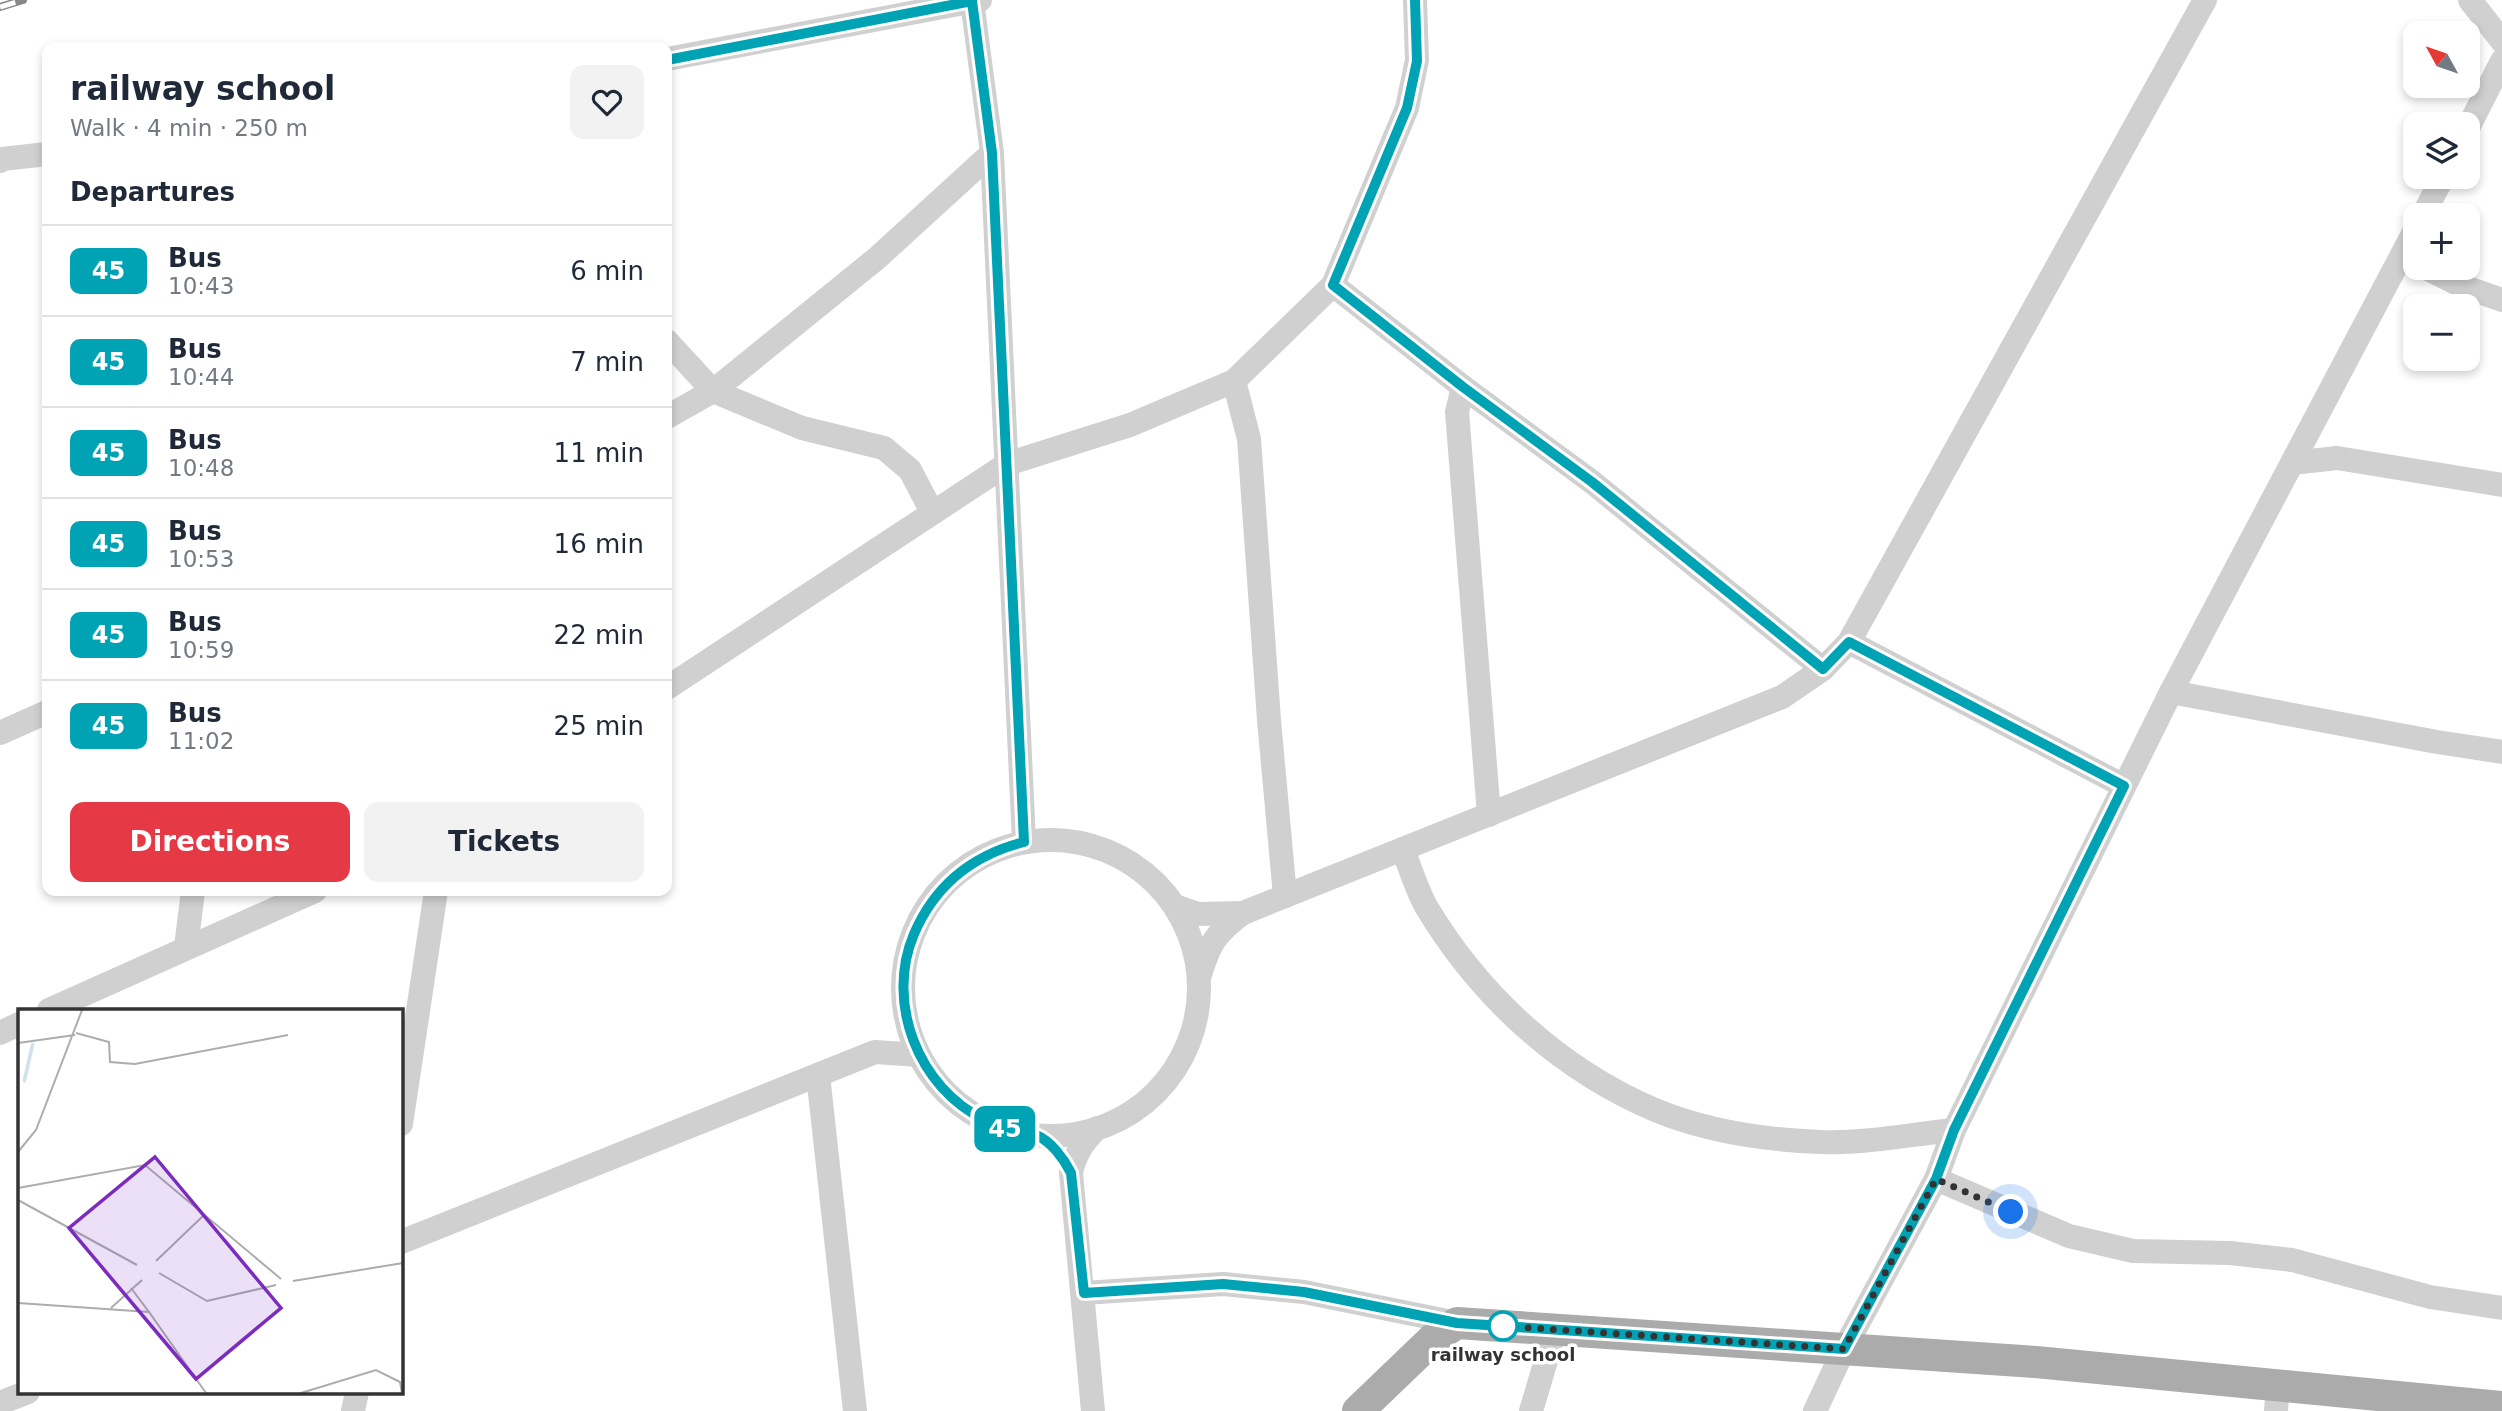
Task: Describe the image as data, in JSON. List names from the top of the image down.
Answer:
{
  "places": ["railway school"],
  "lines": ["bus line 45"],
  "north": "top left",
  "page": {
    "on_map": "45",
    "map_buttons": ["+", "−"],
    "heading": [
      ["railway school", "Walk · 4 min · 250 m"],
      "Departures"
    ],
    "list": [
      {
        "mark": "45",
        "name": "Bus",
        "note": "10:43",
        "value": "6 min"
      },
      {
        "mark": "45",
        "name": "Bus",
        "note": "10:44",
        "value": "7 min"
      },
      {
        "mark": "45",
        "name": "Bus",
        "note": "10:48",
        "value": "11 min"
      },
      {
        "mark": "45",
        "name": "Bus",
        "note": "10:53",
        "value": "16 min"
      },
      {
        "mark": "45",
        "name": "Bus",
        "note": "10:59",
        "value": "22 min"
      },
      {
        "mark": "45",
        "name": "Bus",
        "note": "11:02",
        "value": "25 min"
      }
    ],
    "buttons": ["Directions", "Tickets"]
  }
}
